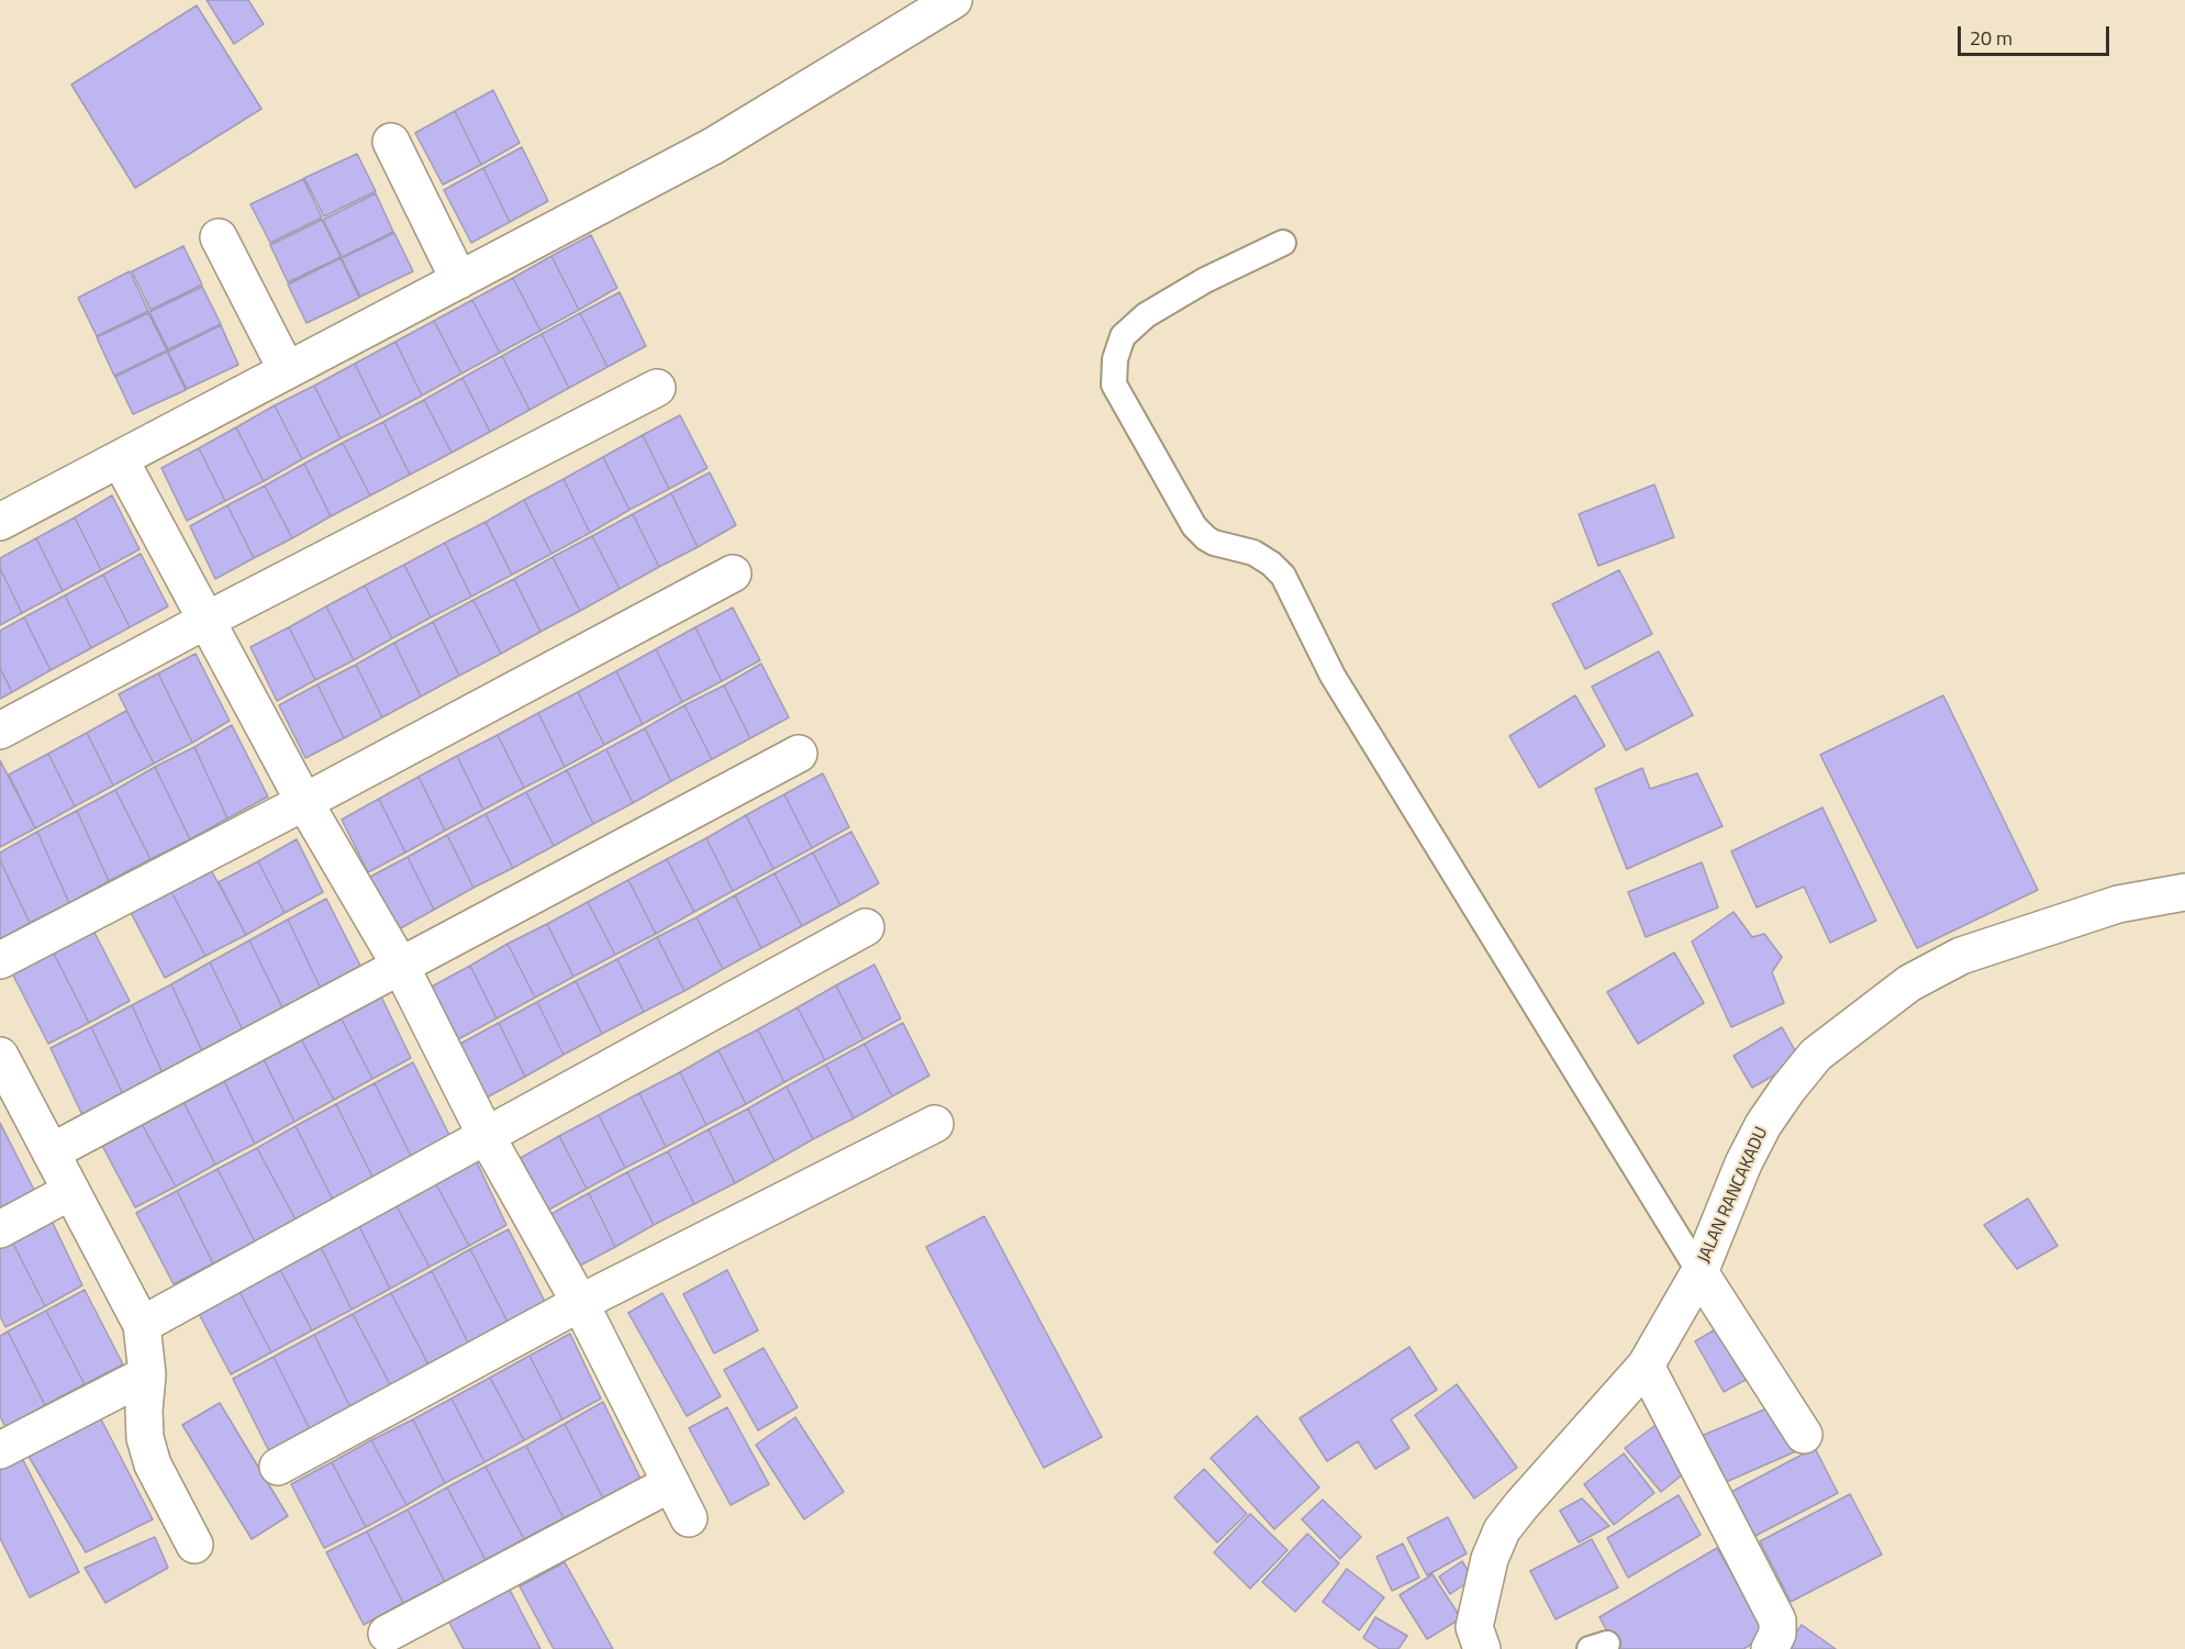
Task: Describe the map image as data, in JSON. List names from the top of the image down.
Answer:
{
  "streets": {
    "street": ["JALAN RANCAKADU"]
  },
  "scale_bar": "20 m"
}
